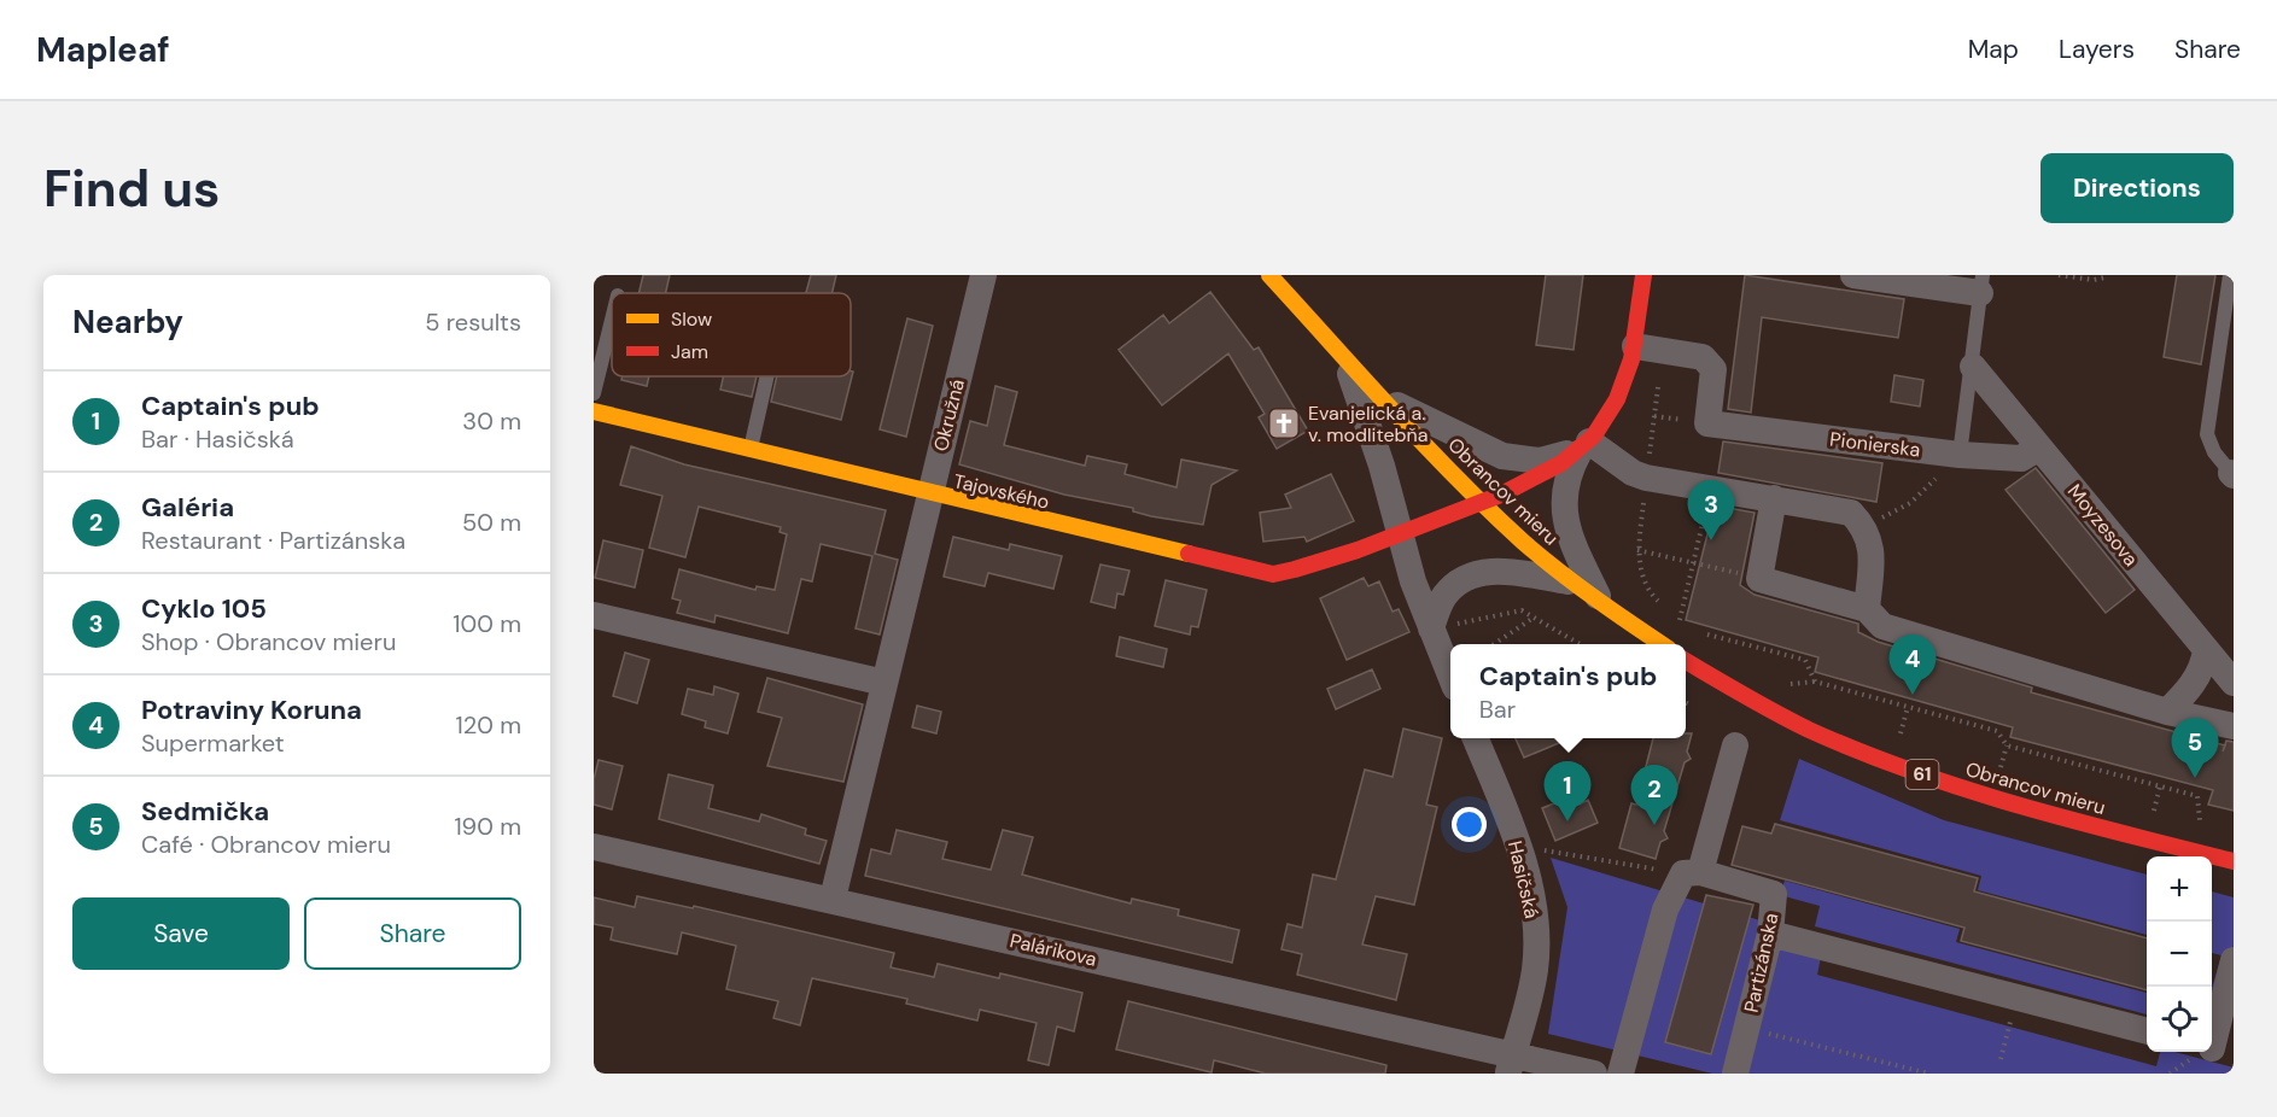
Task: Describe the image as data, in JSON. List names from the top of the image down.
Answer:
{
  "streets": {
    "street": [
      "Okružná",
      "Pionierska",
      "Tajovského",
      "Obrancov mieru",
      "Moyzesova",
      "61",
      "Hasičská",
      "Palárikova",
      "Partizánska"
    ]
  },
  "crossings": [
    ["Okružná", "Tajovského"],
    ["Okružná", "Palárikova"],
    ["Pionierska", "Moyzesova"],
    ["Tajovského", "Obrancov mieru"],
    ["Hasičská", "Palárikova"]
  ],
  "places": {
    "church": ["Evanjelická a. v. modlitebňa"]
  },
  "legend": ["Slow", "Jam"],
  "page": {
    "header": "Mapleaf",
    "nav": ["Map", "Layers", "Share"],
    "buttons": [
      "Directions",
      ["Save", "Share"]
    ],
    "title": "Find us",
    "heading": ["Nearby", "5 results"],
    "list": [
      {
        "mark": "1",
        "name": "Captain's pub",
        "note": "Bar · Hasičská",
        "value": "30 m"
      },
      {
        "mark": "2",
        "name": "Galéria",
        "note": "Restaurant · Partizánska",
        "value": "50 m"
      },
      {
        "mark": "3",
        "name": "Cyklo 105",
        "note": "Shop · Obrancov mieru",
        "value": "100 m"
      },
      {
        "mark": "4",
        "name": "Potraviny Koruna",
        "note": "Supermarket",
        "value": "120 m"
      },
      {
        "mark": "5",
        "name": "Sedmička",
        "note": "Café · Obrancov mieru",
        "value": "190 m"
      }
    ],
    "pins": [
      "3",
      "4",
      "5",
      "1",
      "2"
    ],
    "popup": ["Captain's pub", "Bar"],
    "map_buttons": ["+", "−"]
  }
}
